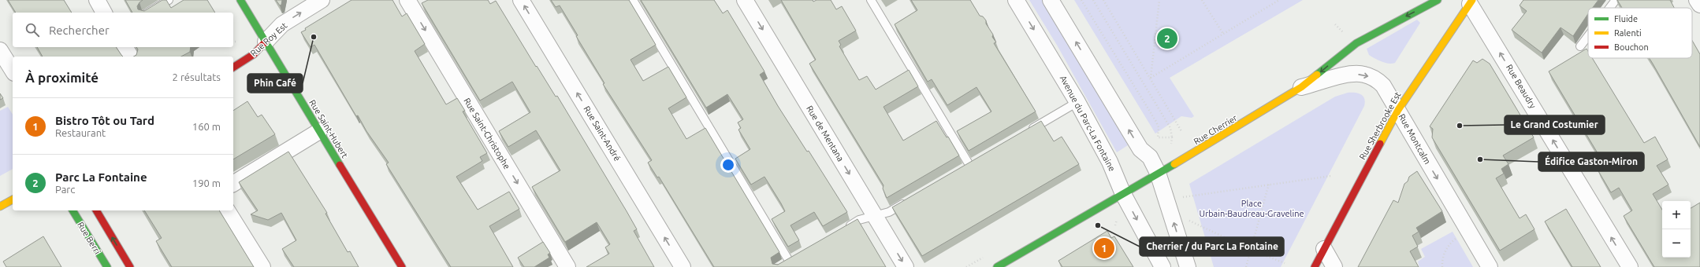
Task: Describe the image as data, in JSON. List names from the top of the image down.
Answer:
{
  "streets": {
    "street": [
      "Rue Roy Est",
      "Rue Beaudry",
      "Avenue du Parc-La Fontaine",
      "Rue Sherbrooke Est",
      "Rue Saint-Hubert",
      "Rue Cherrier",
      "Rue Saint-Christophe",
      "Rue Saint-André",
      "Rue de Mentana",
      "Rue Montcalm",
      "Rue Berri"
    ]
  },
  "crossings": [
    ["Rue Roy Est", "Rue Saint-Hubert"],
    ["Rue Beaudry", "Rue Sherbrooke Est"],
    ["Avenue du Parc-La Fontaine", "Rue Cherrier"],
    ["Rue Sherbrooke Est", "Rue Montcalm"],
    ["Rue Cherrier", "Rue Montcalm"]
  ],
  "one_way": [
    "Rue Roy Est",
    "Rue Beaudry",
    "Rue Saint-Christophe",
    "Rue Saint-André",
    "Rue de Mentana",
    "Rue Montcalm"
  ],
  "parks": ["Place Urbain-Baudreau-Graveline"],
  "places": [
    "Phin Café",
    "Le Grand Costumier",
    "Édifice Gaston-Miron",
    "Cherrier / du Parc La Fontaine"
  ],
  "legend": ["Fluide", "Ralenti", "Bouchon"],
  "page": {
    "search": "Rechercher",
    "pins": ["2", "1"],
    "heading": ["À proximité", "2 résultats"],
    "list": [
      {
        "mark": "1",
        "name": "Bistro Tôt ou Tard",
        "note": "Restaurant",
        "value": "160 m"
      },
      {
        "mark": "2",
        "name": "Parc La Fontaine",
        "note": "Parc",
        "value": "190 m"
      }
    ],
    "map_buttons": ["+", "−"]
  }
}
